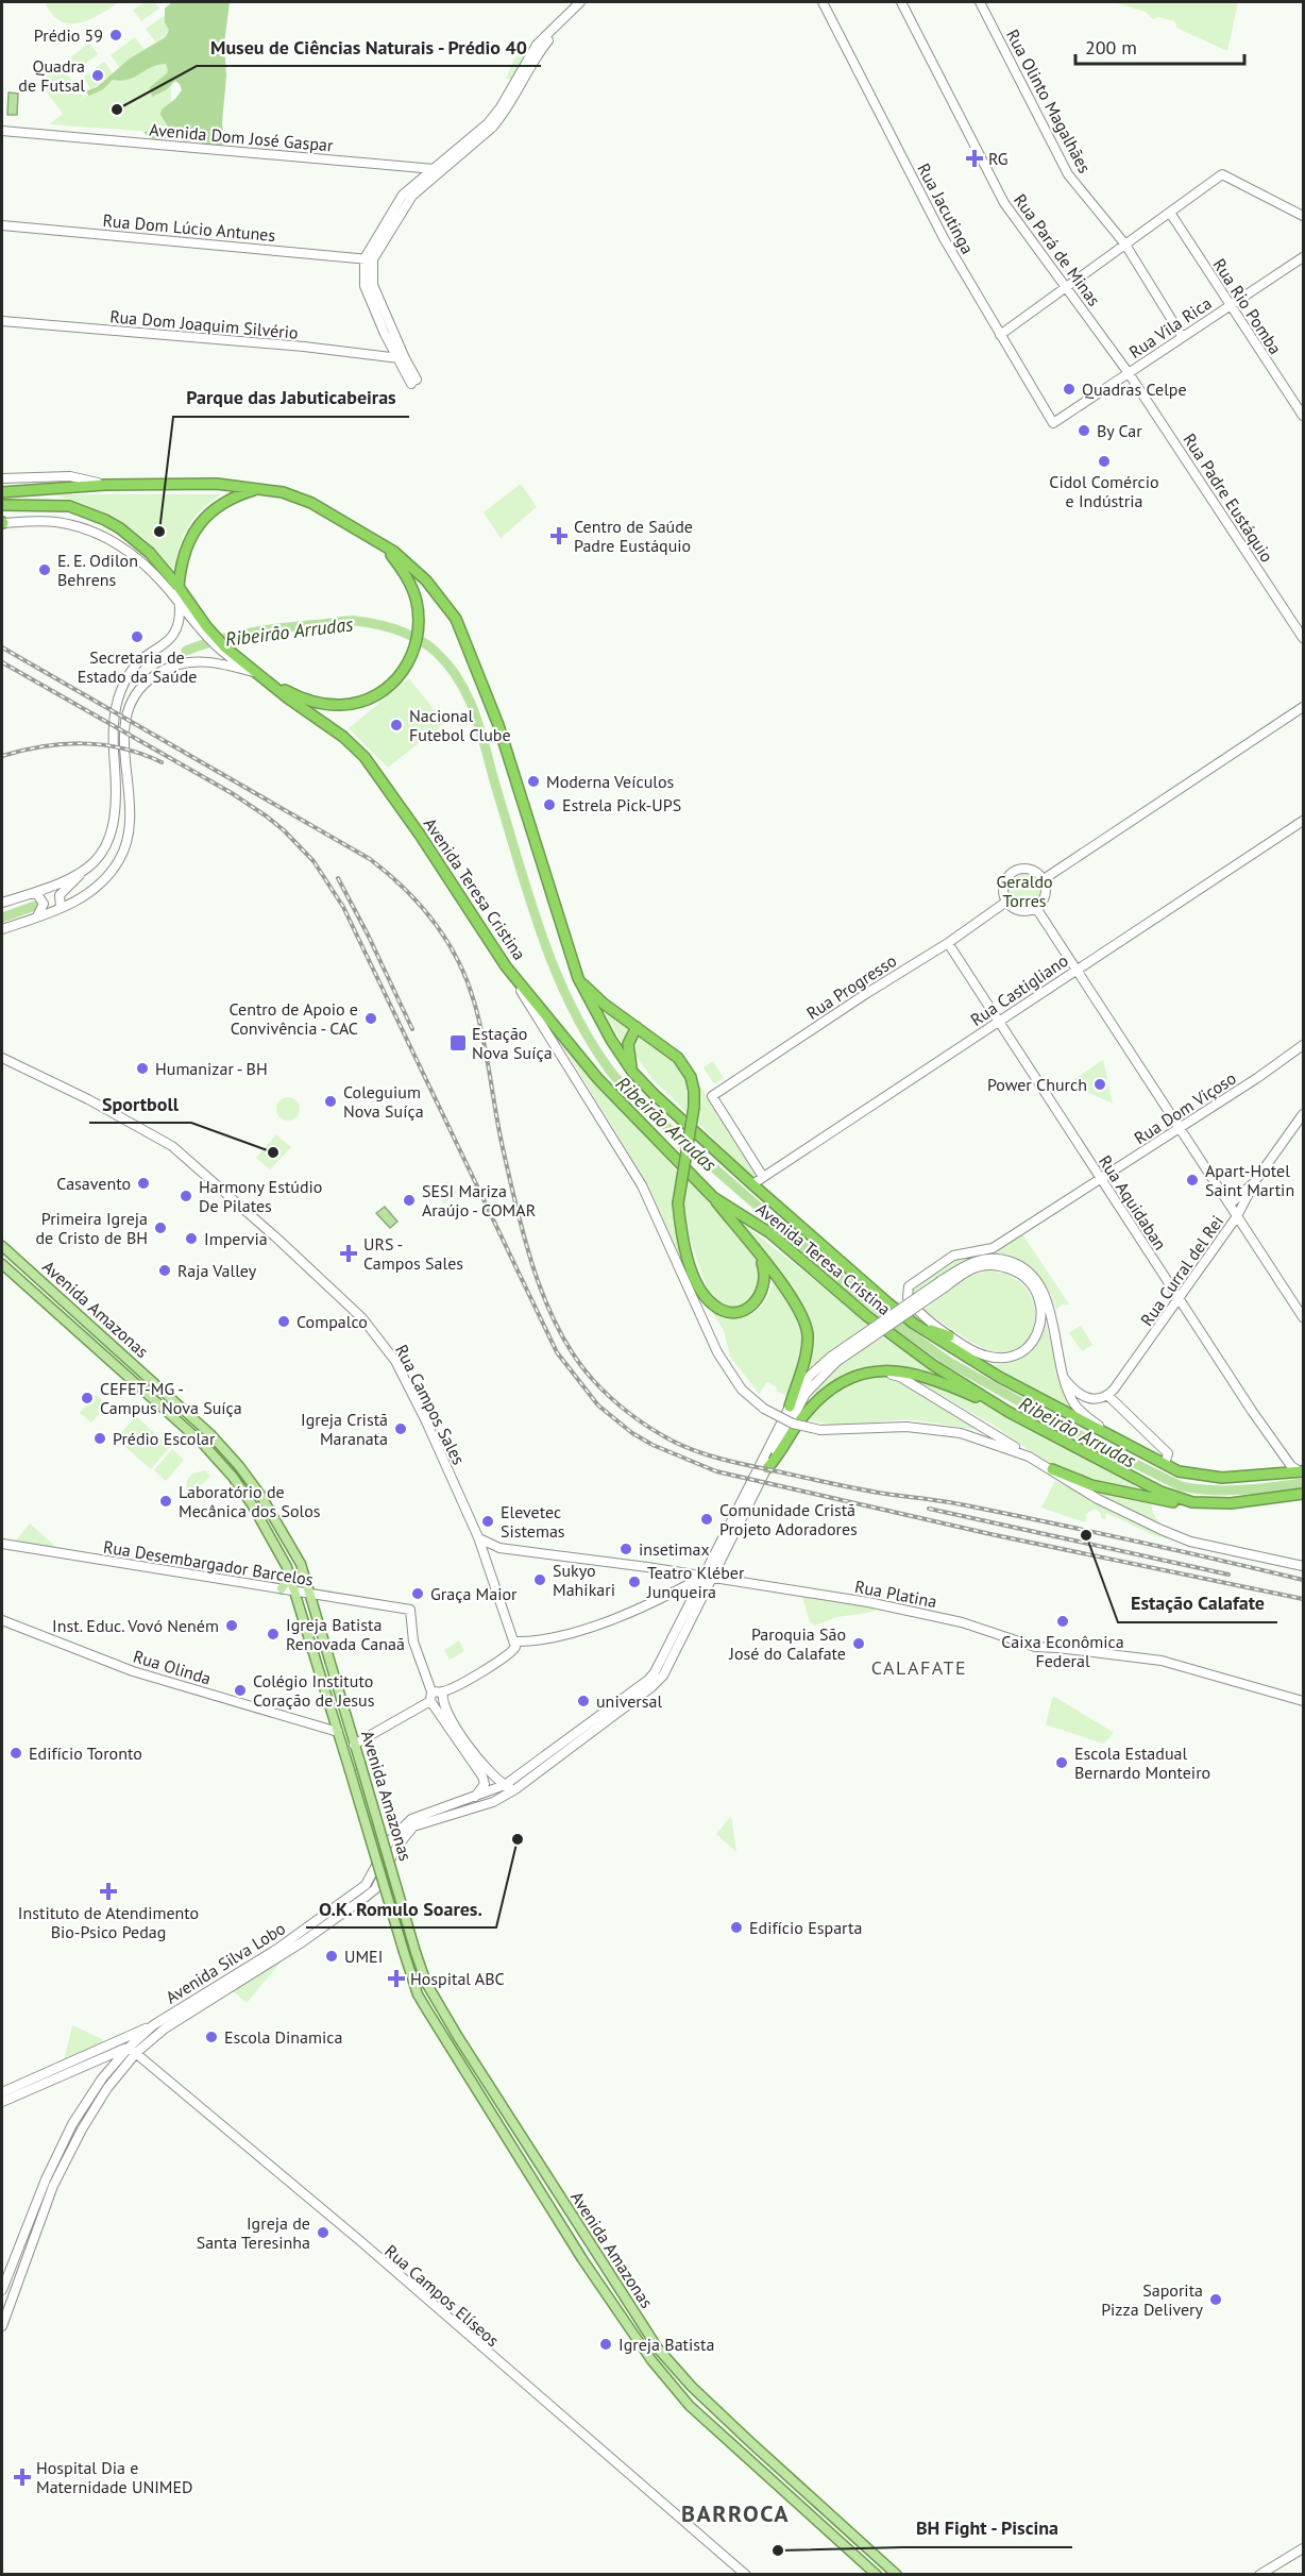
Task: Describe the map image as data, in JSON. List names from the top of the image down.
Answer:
{
  "streets": {
    "highway": ["Avenida Teresa Cristina"],
    "main road": ["Avenida Amazonas"],
    "street": [
      "Rua Olinto Magalhães",
      "Avenida Dom José Gaspar",
      "Rua Jacutinga",
      "Rua Dom Lúcio Antunes",
      "Rua Pará de Minas",
      "Rua Rio Pomba",
      "Rua Dom Joaquim Silvério",
      "Rua Vila Rica",
      "Rua Padre Eustáquio",
      "Rua Progresso",
      "Rua Castigliano",
      "Rua Dom Viçoso",
      "Rua Aquidaban",
      "Rua Curral del Rei",
      "Rua Campos Sales",
      "Rua Desembargador Barcelos",
      "Rua Platina",
      "Rua Olinda",
      "Avenida Silva Lobo",
      "Rua Campos Elíseos"
    ]
  },
  "crossings": [
    ["Rua Olinto Magalhães", "Rua Vila Rica"],
    ["Rua Jacutinga", "Rua Vila Rica"],
    ["Rua Pará de Minas", "Rua Vila Rica"],
    ["Rua Pará de Minas", "Rua Padre Eustáquio"],
    ["Rua Rio Pomba", "Rua Vila Rica"],
    ["Rua Vila Rica", "Rua Padre Eustáquio"],
    ["Avenida Teresa Cristina", "Rua Castigliano"],
    ["Avenida Teresa Cristina", "Rua Aquidaban"],
    ["Rua Progresso", "Rua Castigliano"],
    ["Rua Progresso", "Rua Aquidaban"],
    ["Rua Castigliano", "Rua Aquidaban"],
    ["Rua Dom Viçoso", "Rua Aquidaban"],
    ["Rua Aquidaban", "Rua Curral del Rei"],
    ["Avenida Amazonas", "Rua Desembargador Barcelos"],
    ["Avenida Amazonas", "Rua Olinda"],
    ["Rua Campos Sales", "Rua Platina"],
    ["Rua Platina", "Avenida Silva Lobo"],
    ["Avenida Silva Lobo", "Rua Campos Elíseos"]
  ],
  "districts": ["CALAFATE", "BARROCA"],
  "water": ["Ribeirão Arrudas"],
  "parks": ["Geraldo Torres"],
  "places": {
    "other": [
      "Prédio 59",
      "Quadra de Futsal",
      "Museu de Ciências Naturais - Prédio 40",
      "Quadras Celpe",
      "By Car",
      "Cidol Comércio e Indústria",
      "Parque das Jabuticabeiras",
      "E. E. Odilon Behrens",
      "Secretaria de Estado da Saúde",
      "Nacional Futebol Clube",
      "Moderna Veículos",
      "Estrela Pick-UPS",
      "Centro de Apoio e Convivência - CAC",
      "Humanizar - BH",
      "Power Church",
      "Coleguium Nova Suíça",
      "Sportboll",
      "Apart-Hotel Saint Martin",
      "Casavento",
      "Harmony Estúdio De Pilates",
      "SESI Mariza Araújo - COMAR",
      "Primeira Igreja de Cristo de BH",
      "Impervia",
      "Raja Valley",
      "Compalco",
      "CEFET-MG - Campus Nova Suíça",
      "Igreja Cristã Maranata",
      "Prédio Escolar",
      "Laboratório de Mecânica dos Solos",
      "Comunidade Cristã Projeto Adoradores",
      "Elevetec Sistemas",
      "Estação Calafate",
      "insetimax",
      "Sukyo Mahikari",
      "Teatro Kléber Junqueira",
      "Graça Maior",
      "Caixa Econômica Federal",
      "Inst. Educ. Vovó Neném",
      "Igreja Batista Renovada Canaã",
      "Paroquia São José do Calafate",
      "Colégio Instituto Coração de Jesus",
      "universal",
      "Edifício Toronto",
      "Escola Estadual Bernardo Monteiro",
      "O.K. Romulo Soares.",
      "Edifício Esparta",
      "UMEI",
      "Escola Dinamica",
      "Igreja de Santa Teresinha",
      "Saporita Pizza Delivery",
      "Igreja Batista",
      "BH Fight - Piscina"
    ],
    "health": [
      "RG",
      "Centro de Saúde Padre Eustáquio",
      "URS - Campos Sales",
      "Instituto de Atendimento Bio-Psico Pedag",
      "Hospital ABC",
      "Hospital Dia e Maternidade UNIMED"
    ],
    "transit": ["Estação Nova Suíça"]
  },
  "scale_bar": "200 m"
}
